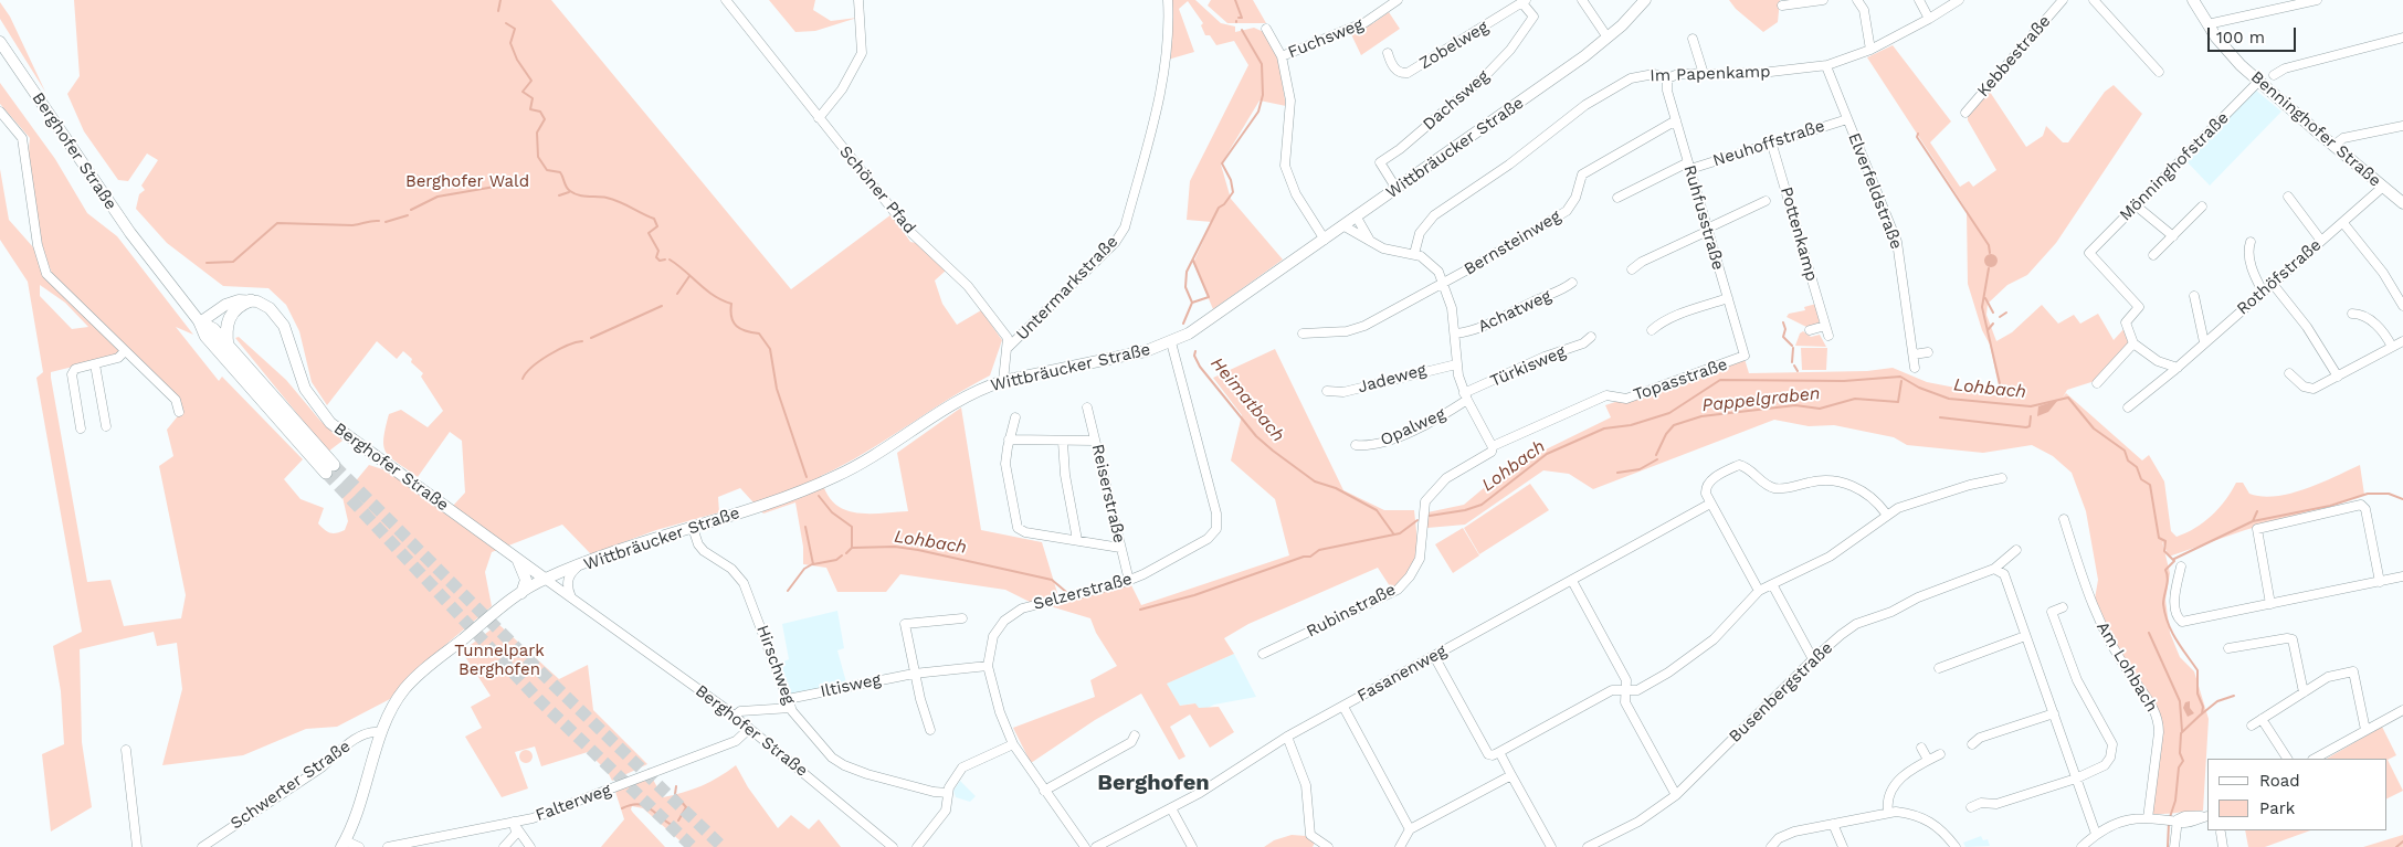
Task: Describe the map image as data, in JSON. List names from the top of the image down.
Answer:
{
  "streets": {
    "main road": ["Benninghofer Straße", "Wittbräucker Straße", "Berghofer Straße"],
    "street": [
      "Fuchsweg",
      "Zobelweg",
      "Kebbestraße",
      "Im Papenkamp",
      "Dachsweg",
      "Neuhoffstraße",
      "Mönninghofstraße",
      "Schöner Pfad",
      "Elverfeldstraße",
      "Ruhfusstraße",
      "Pottenkamp",
      "Bernsteinweg",
      "Rothöfstraße",
      "Untermarkstraße",
      "Achatweg",
      "Türkisweg",
      "Jadeweg",
      "Topasstraße",
      "Opalweg",
      "Reiserstraße",
      "Selzerstraße",
      "Rubinstraße",
      "Hirschweg",
      "Am Lohbach",
      "Fasanenweg",
      "Iltisweg",
      "Busenbergstraße",
      "Schwerter Straße",
      "Falterweg"
    ]
  },
  "crossings": [
    ["Zobelweg", "Dachsweg"],
    ["Im Papenkamp", "Elverfeldstraße"],
    ["Im Papenkamp", "Ruhfusstraße"],
    ["Dachsweg", "Wittbräucker Straße"],
    ["Benninghofer Straße", "Mönninghofstraße"],
    ["Benninghofer Straße", "Rothöfstraße"],
    ["Neuhoffstraße", "Elverfeldstraße"],
    ["Neuhoffstraße", "Ruhfusstraße"],
    ["Neuhoffstraße", "Pottenkamp"],
    ["Wittbräucker Straße", "Berghofer Straße"],
    ["Wittbräucker Straße", "Selzerstraße"],
    ["Wittbräucker Straße", "Hirschweg"],
    ["Wittbräucker Straße", "Schwerter Straße"],
    ["Berghofer Straße", "Iltisweg"],
    ["Berghofer Straße", "Falterweg"],
    ["Schöner Pfad", "Untermarkstraße"],
    ["Ruhfusstraße", "Bernsteinweg"],
    ["Ruhfusstraße", "Topasstraße"],
    ["Türkisweg", "Opalweg"],
    ["Topasstraße", "Rubinstraße"],
    ["Reiserstraße", "Selzerstraße"],
    ["Selzerstraße", "Iltisweg"],
    ["Hirschweg", "Iltisweg"]
  ],
  "districts": ["Berghofen"],
  "water": ["Lohbach", "Heimatbach", "Pappelgraben"],
  "parks": ["Berghofer Wald", "Tunnelpark Berghofen"],
  "legend": ["Road", "Park"],
  "scale_bar": "100 m"
}
